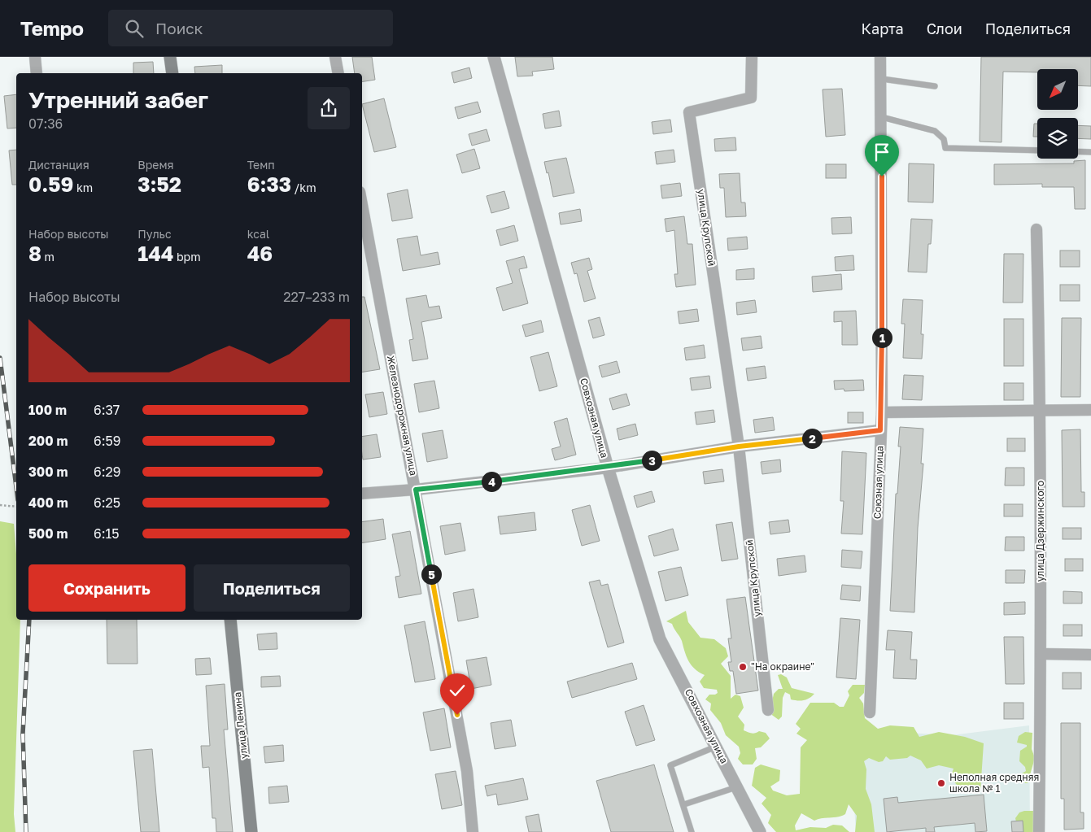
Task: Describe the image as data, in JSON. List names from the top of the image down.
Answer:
{
  "streets": {
    "main road": ["улица Ленина"],
    "street": [
      "улица Крупской",
      "Железнодорожная улица",
      "Совхозная улица",
      "Союзная улица",
      "улица Дзержинского"
    ]
  },
  "places": ["\"На окраине\"", "Неполная средняя школа № 1"],
  "north": "bottom left",
  "page": {
    "header": "Tempo",
    "search": "Поиск",
    "nav": ["Карта", "Слои", "Поделиться"],
    "heading": ["Утренний забег", "07:36"],
    "stats": [
      ["Дистанция", "0.59 km"],
      ["Время", "3:52"],
      ["Темп", "6:33 /km"],
      ["Набор высоты", "8 m"],
      ["Пульс", "144 bpm"],
      ["kcal", "46"]
    ],
    "chart": ["Набор высоты", "227–233 m"],
    "pins": [
      "1",
      "2",
      "3",
      "4",
      "5"
    ],
    "list": [
      {
        "name": "100 m",
        "note": "6:37"
      },
      {
        "name": "200 m",
        "note": "6:59"
      },
      {
        "name": "300 m",
        "note": "6:29"
      },
      {
        "name": "400 m",
        "note": "6:25"
      },
      {
        "name": "500 m",
        "note": "6:15"
      }
    ],
    "buttons": ["Сохранить", "Поделиться"]
  }
}
